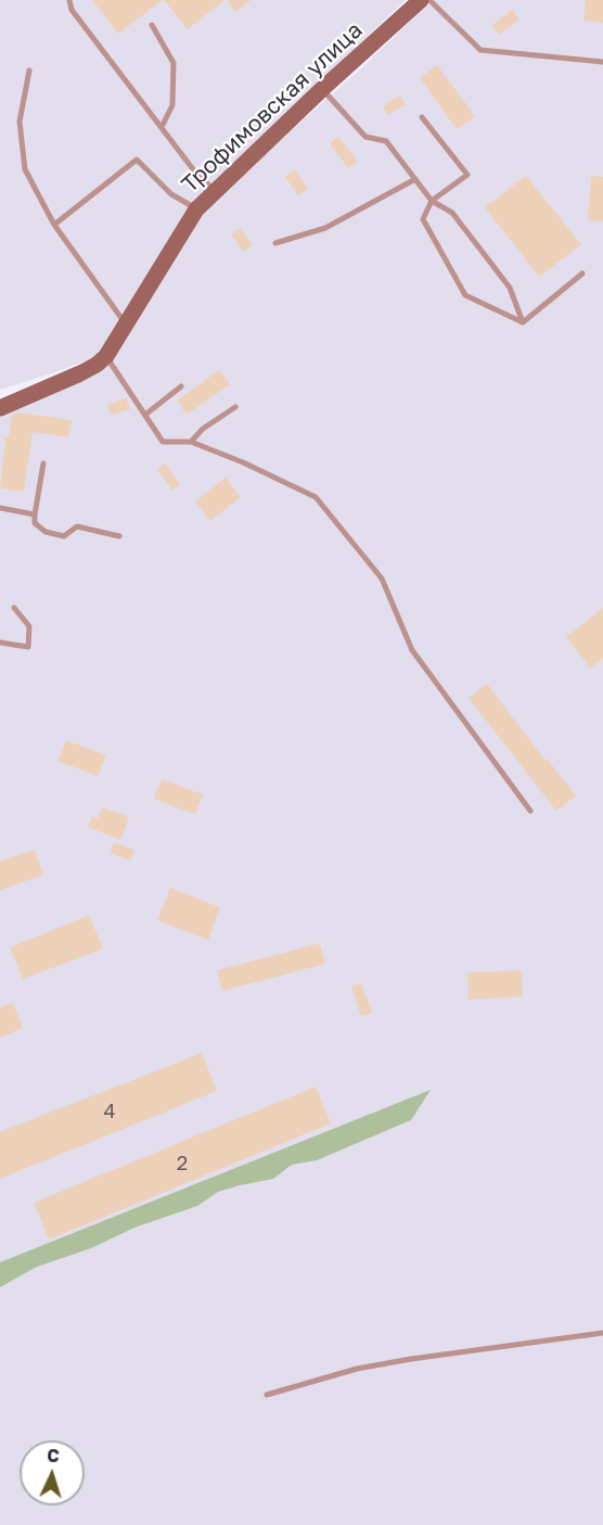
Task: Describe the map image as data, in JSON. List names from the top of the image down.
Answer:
{
  "streets": {
    "street": ["Трофимовская улица"]
  },
  "house_numbers": ["4", "2"],
  "north": "top"
}
